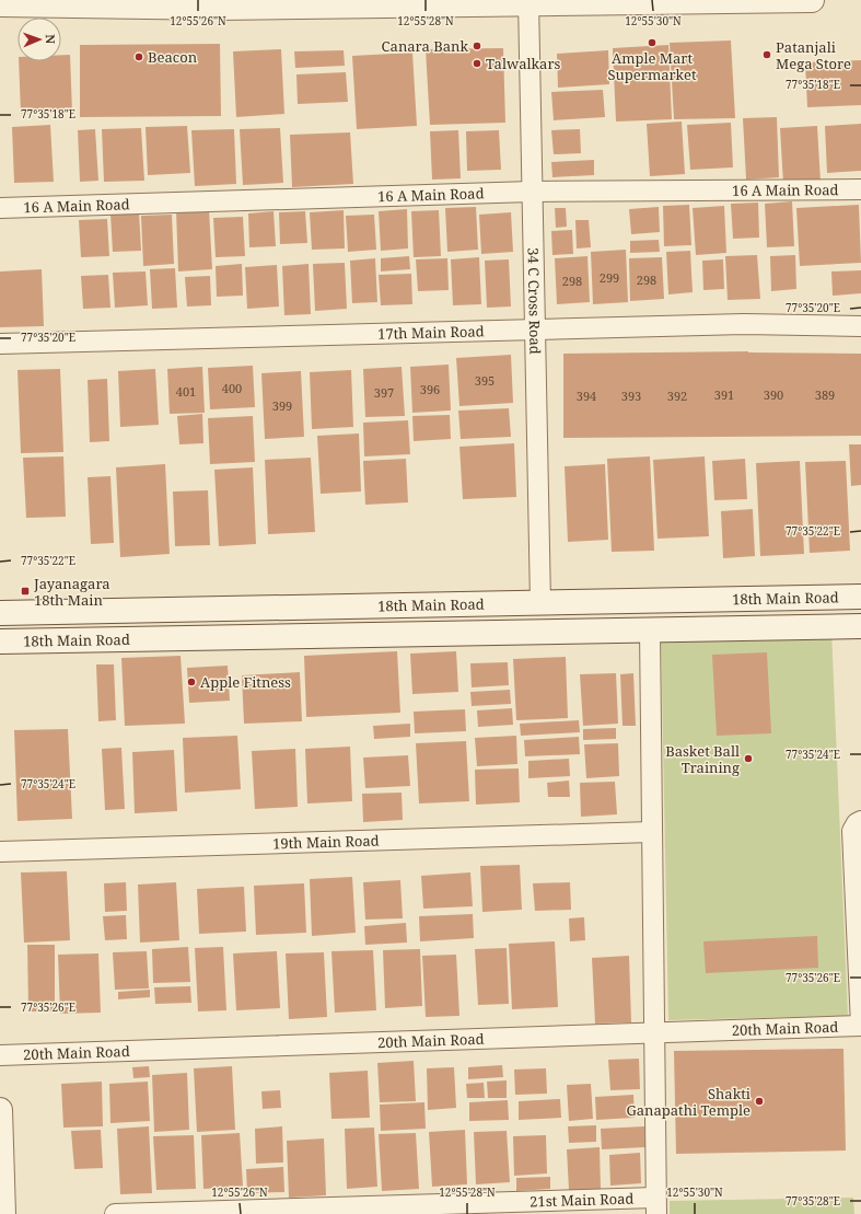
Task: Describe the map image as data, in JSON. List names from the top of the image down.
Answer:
{
  "streets": {
    "main road": ["18th Main Road"],
    "street": [
      "16 A Main Road",
      "34 C Cross Road",
      "17th Main Road",
      "19th Main Road",
      "20th Main Road",
      "21st Main Road"
    ]
  },
  "crossings": [
    ["16 A Main Road", "34 C Cross Road"],
    ["34 C Cross Road", "17th Main Road"],
    ["34 C Cross Road", "18th Main Road"]
  ],
  "places": {
    "other": [
      "Ample Mart Supermarket",
      "Canara Bank",
      "Patanjali Mega Store",
      "Beacon",
      "Talwalkars",
      "Apple Fitness",
      "Basket Ball Training",
      "Shakti Ganapathi Temple"
    ],
    "transit": ["Jayanagara 18th Main"]
  },
  "house_numbers": [
    "299",
    "298",
    "298",
    "395",
    "400",
    "396",
    "401",
    "397",
    "391",
    "390",
    "389",
    "394",
    "393",
    "392",
    "399"
  ],
  "north": "right",
  "coordinates": [
    "12°55'26\"N",
    "12°55'28\"N",
    "12°55'30\"N",
    "77°35'18\"E",
    "77°35'20\"E",
    "77°35'22\"E",
    "77°35'24\"E",
    "77°35'26\"E",
    "77°35'28\"E"
  ]
}
